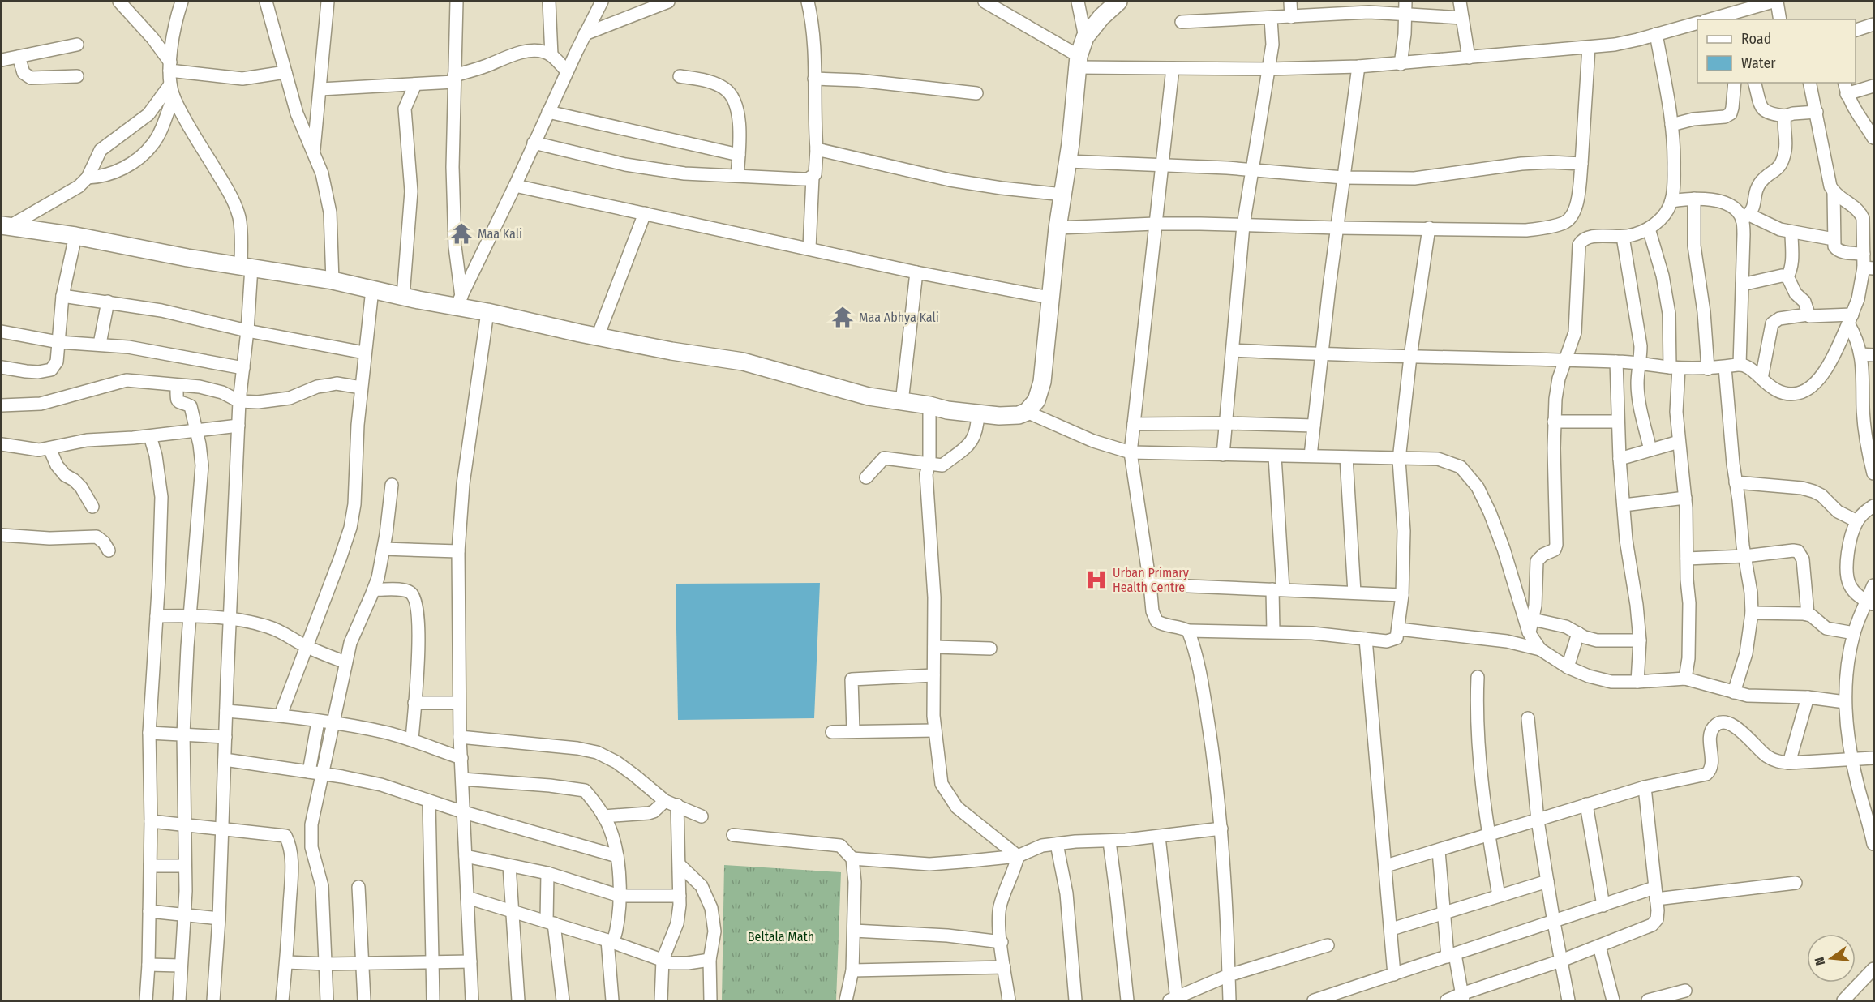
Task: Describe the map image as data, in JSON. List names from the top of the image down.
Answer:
{
  "parks": ["Beltala Math"],
  "places": {
    "temple": ["Maa Kali", "Maa Abhya Kali"],
    "hospital": ["Urban Primary Health Centre"]
  },
  "legend": ["Road", "Water"],
  "north": "left"
}
